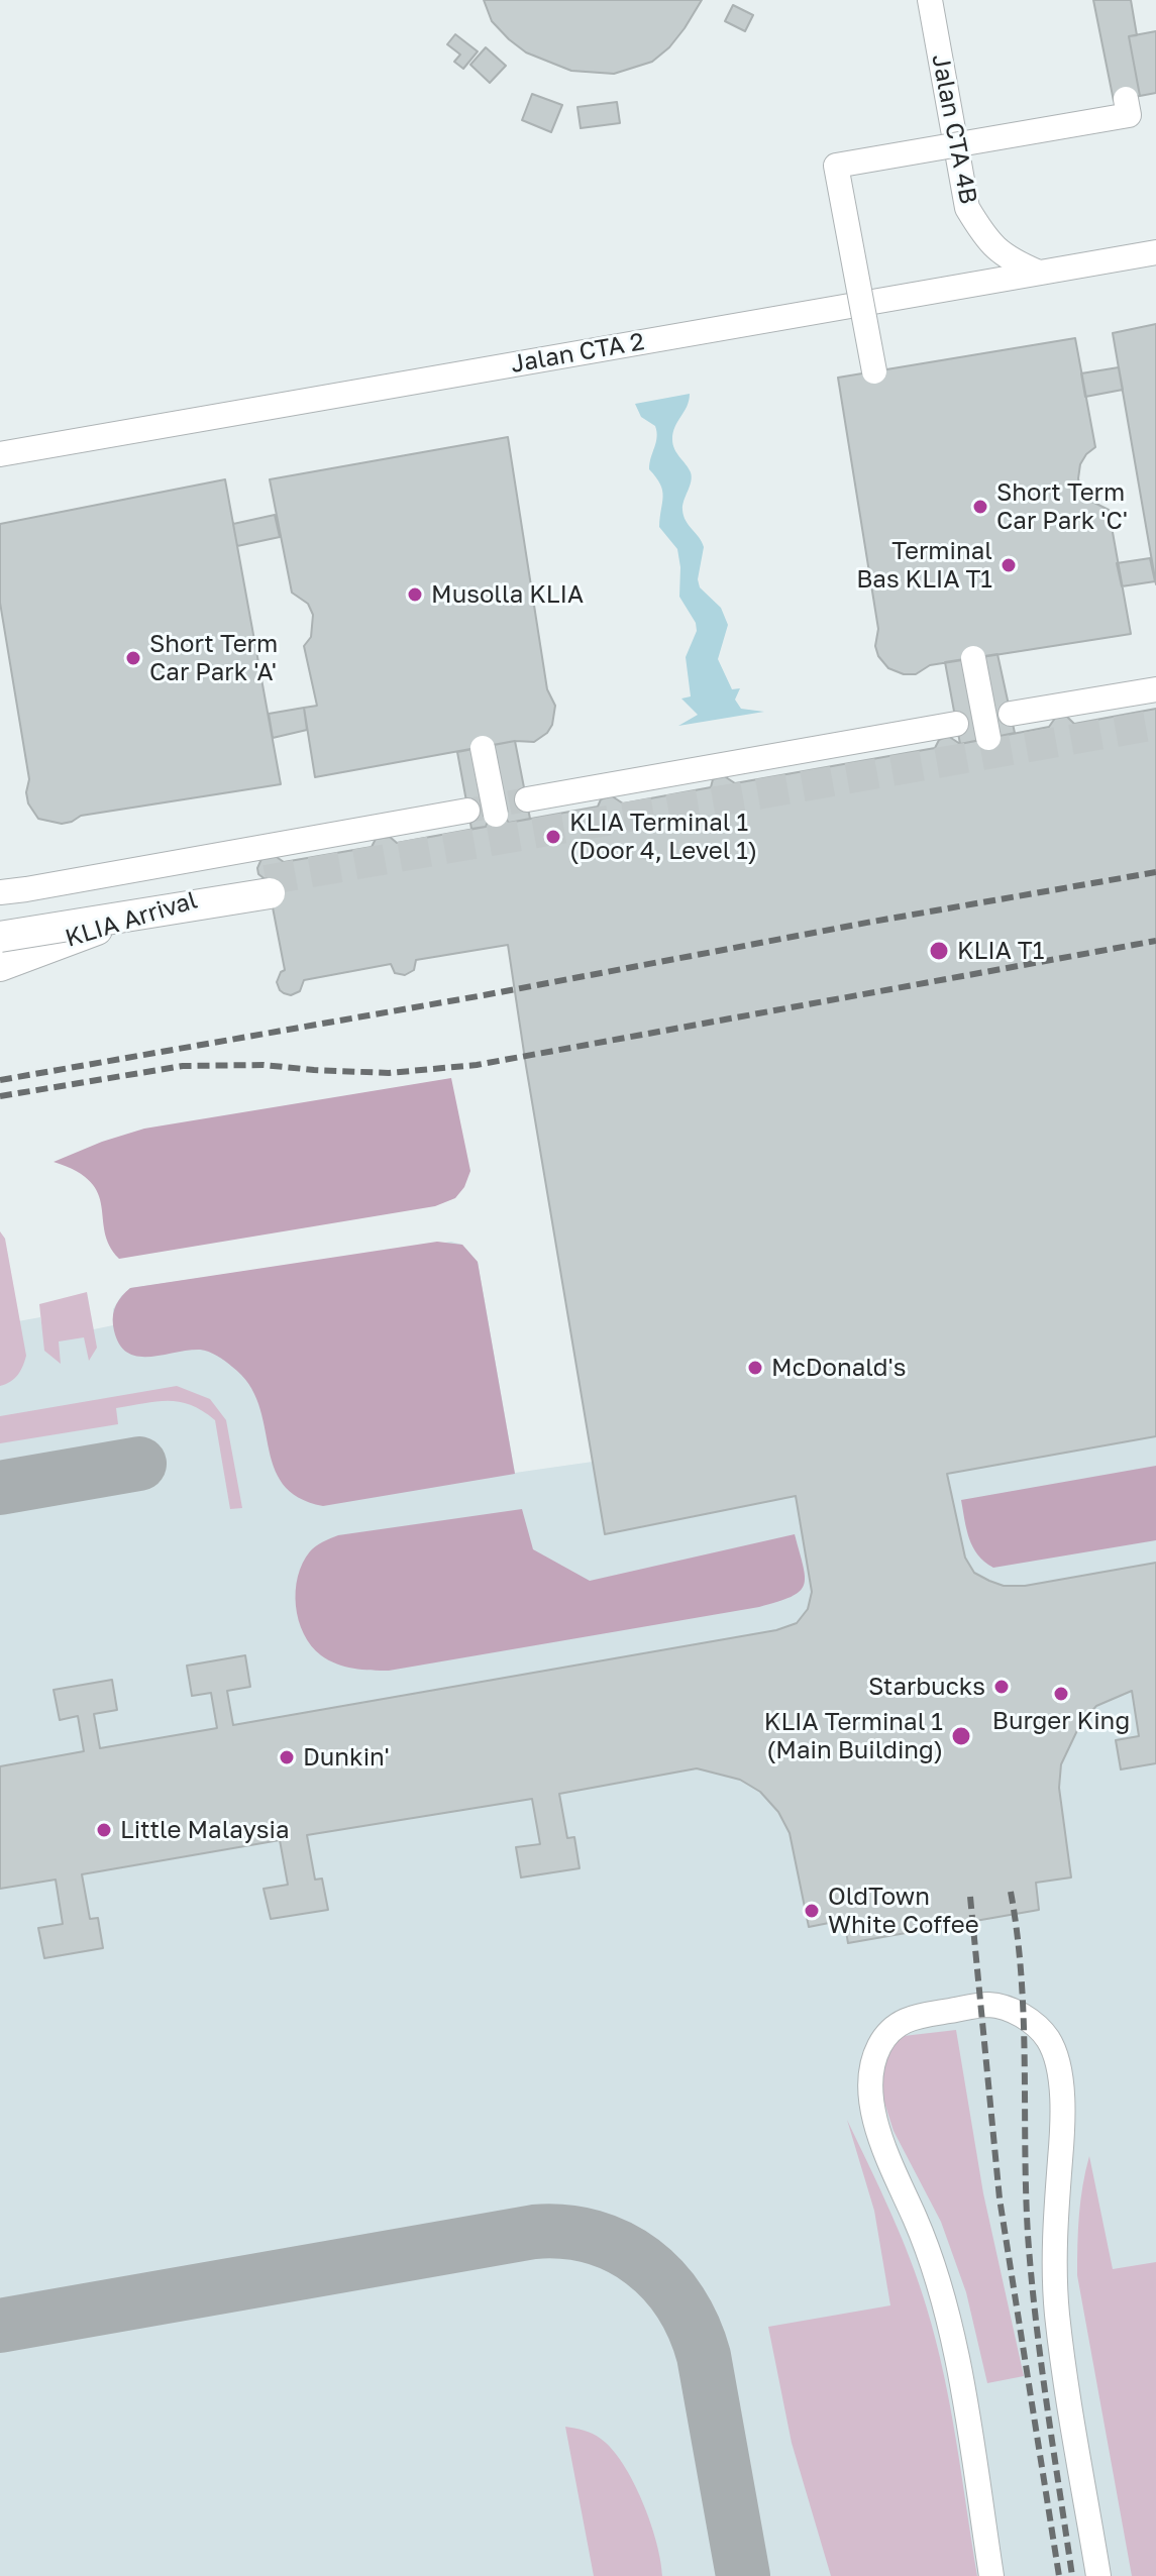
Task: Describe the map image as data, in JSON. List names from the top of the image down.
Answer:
{
  "streets": {
    "main road": ["KLIA Arrival"],
    "street": ["Jalan CTA 4B", "Jalan CTA 2"]
  },
  "crossings": [
    ["Jalan CTA 4B", "Jalan CTA 2"]
  ],
  "places": [
    "Short Term Car Park 'C'",
    "Terminal Bas KLIA T1",
    "Musolla KLIA",
    "Short Term Car Park 'A'",
    "KLIA Terminal 1 (Door 4, Level 1)",
    "KLIA T1",
    "McDonald's",
    "Starbucks",
    "Burger King",
    "KLIA Terminal 1 (Main Building)",
    "Dunkin'",
    "Little Malaysia",
    "OldTown White Coffee"
  ]
}
